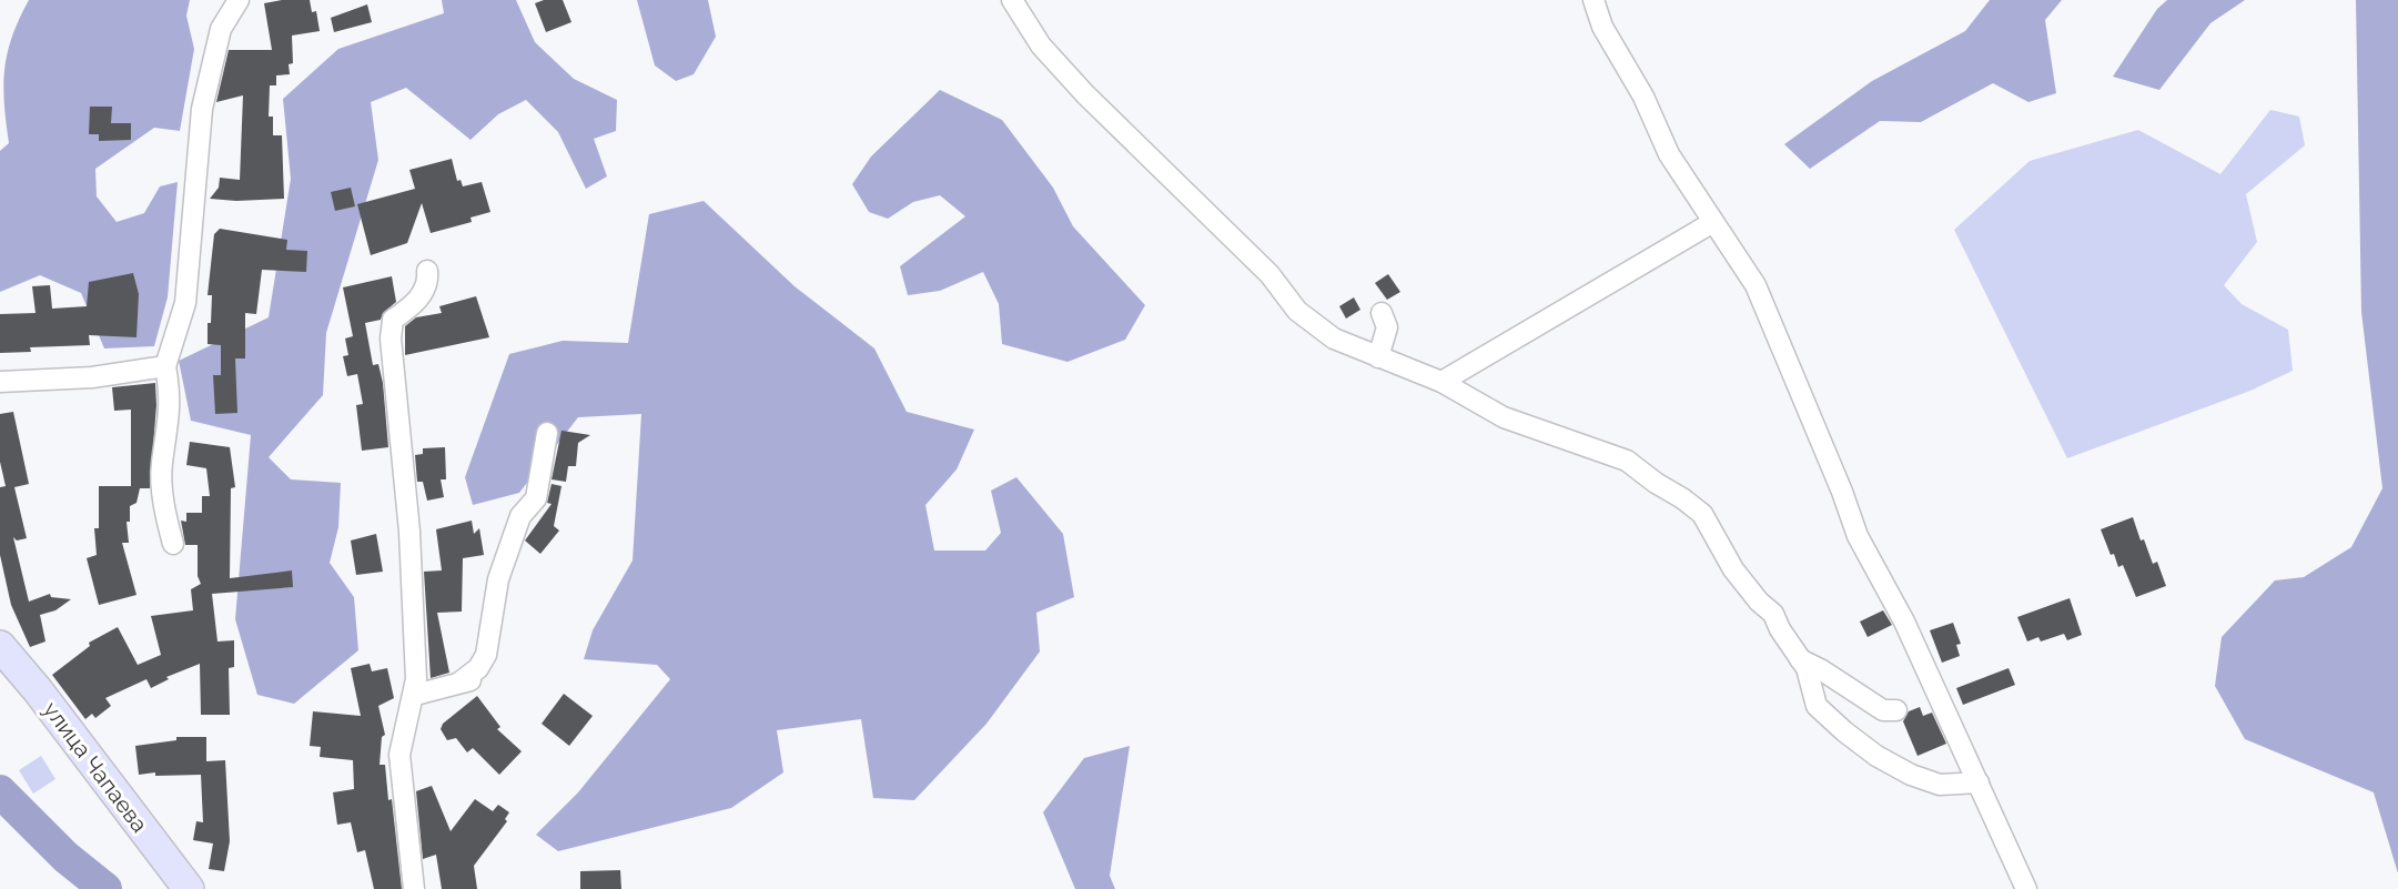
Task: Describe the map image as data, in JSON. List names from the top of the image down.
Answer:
{
  "streets": {
    "street": ["улица Чапаева"]
  }
}
